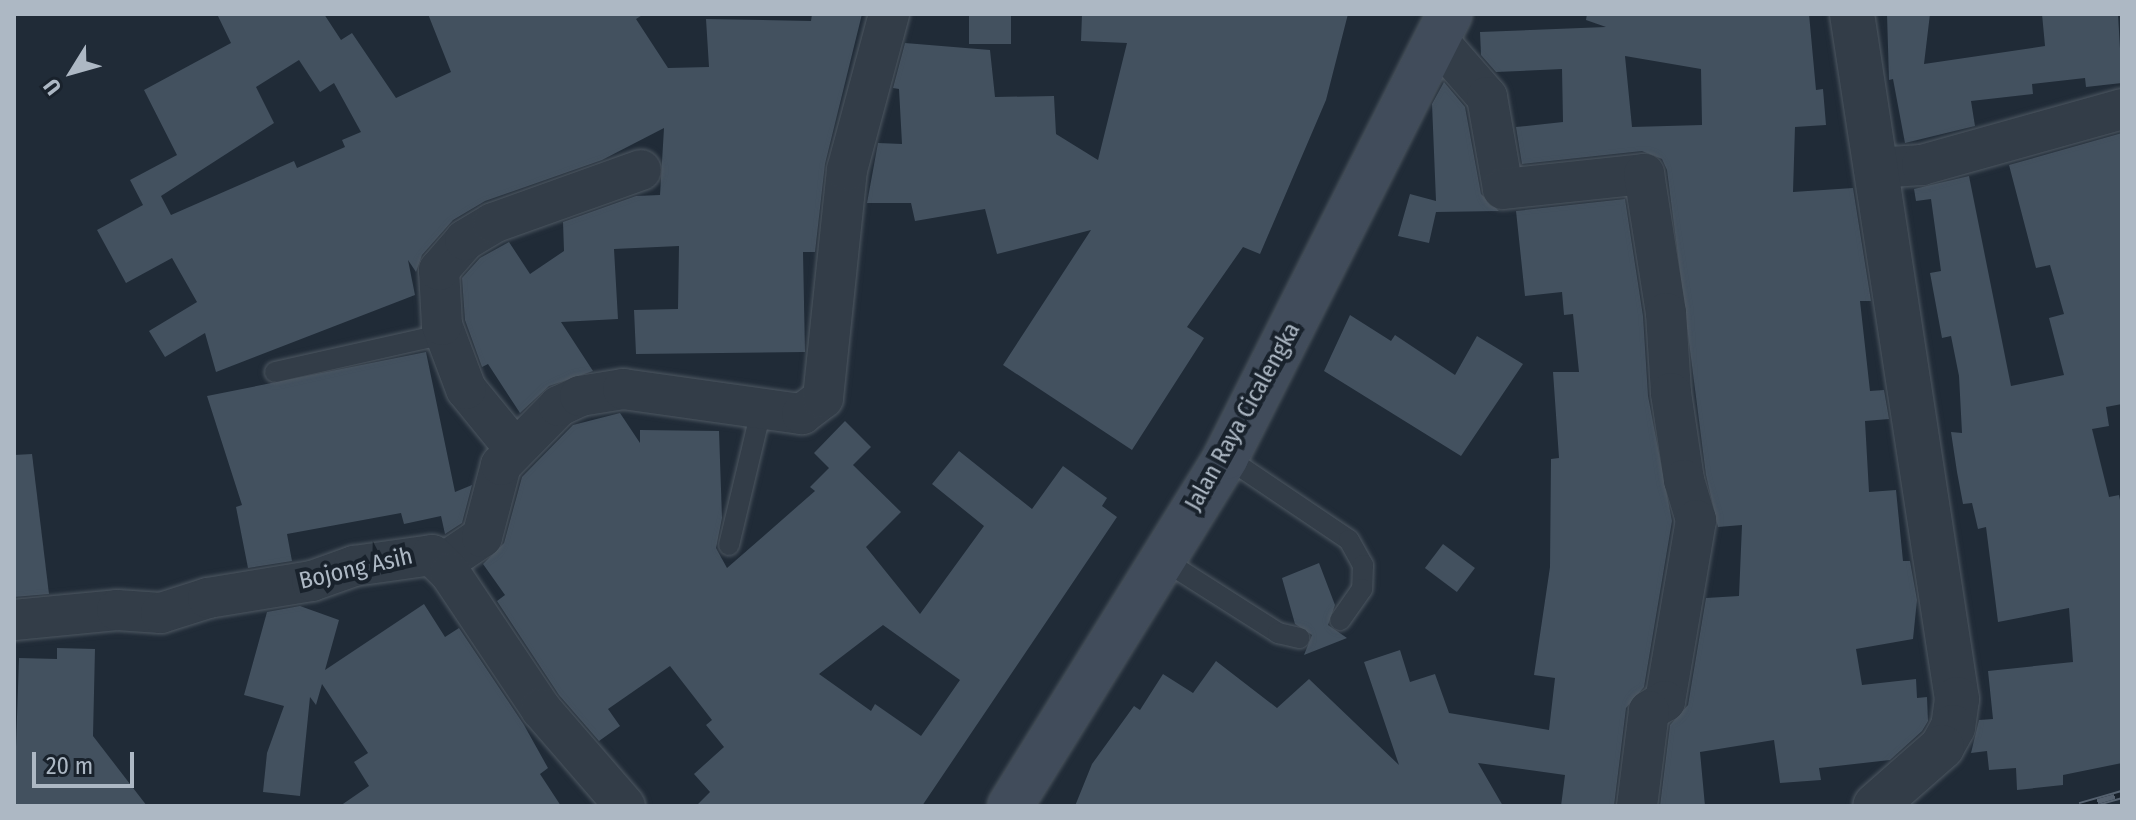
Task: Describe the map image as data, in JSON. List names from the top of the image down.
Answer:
{
  "streets": {
    "main road": ["Jalan Raya Cicalengka"],
    "street": ["Bojong Asih"]
  },
  "scale_bar": "20 m",
  "north": "bottom left"
}
